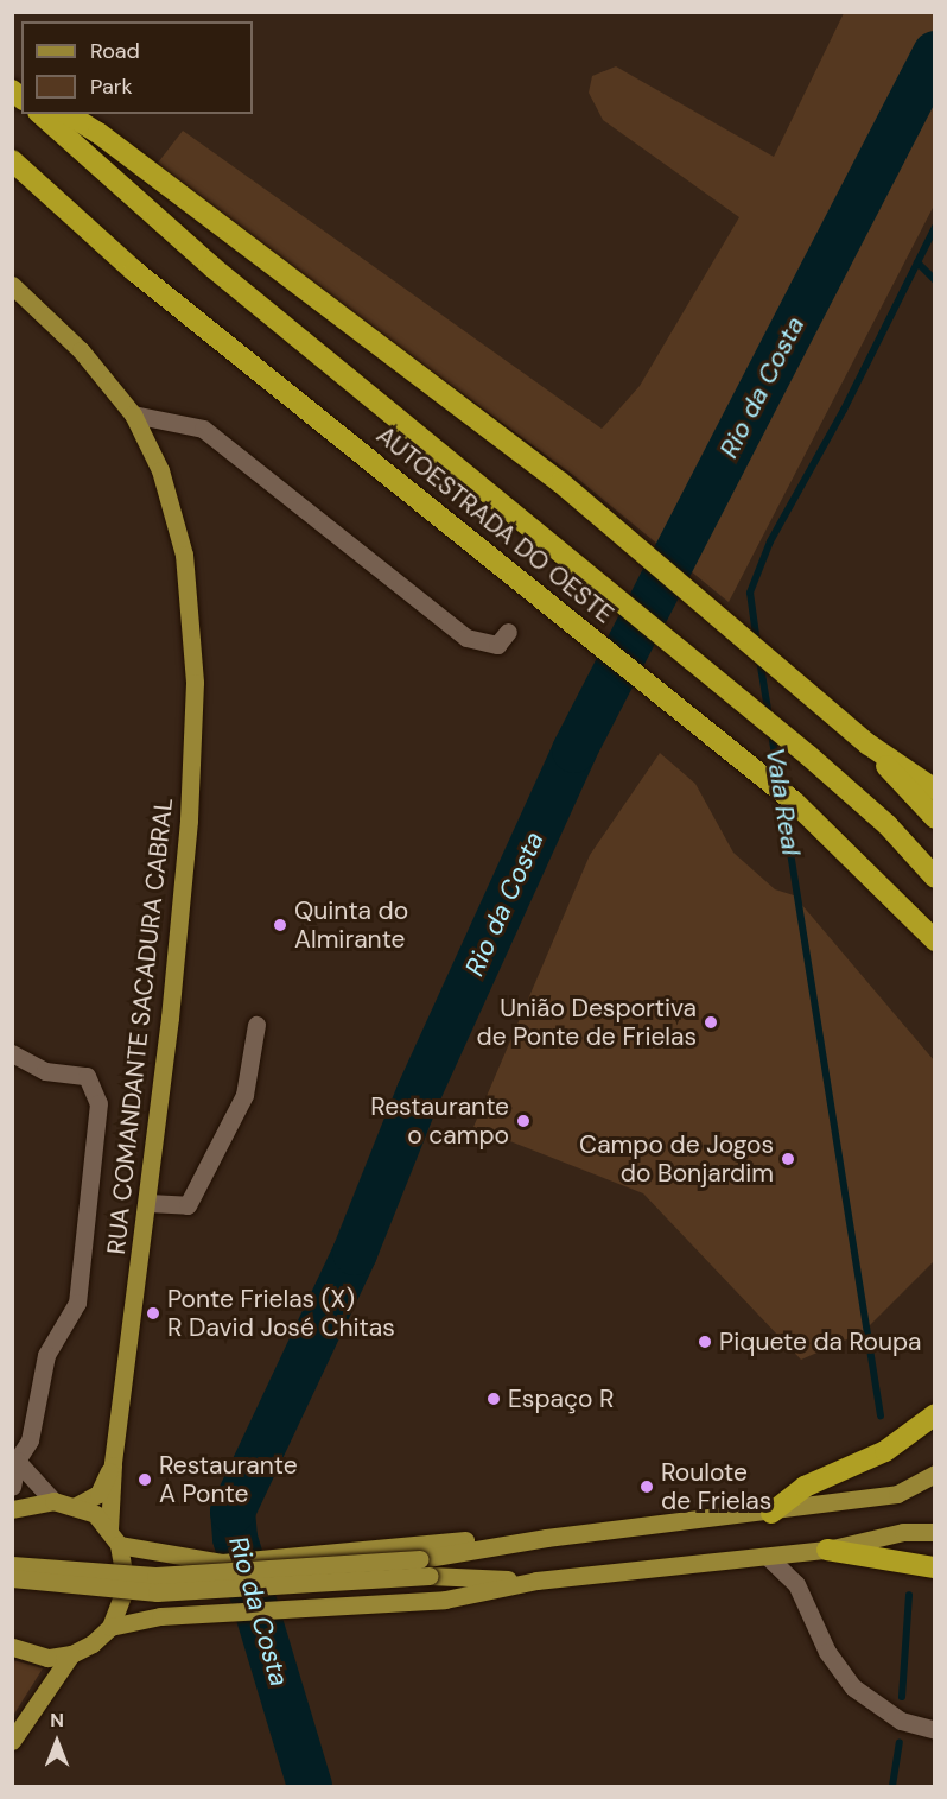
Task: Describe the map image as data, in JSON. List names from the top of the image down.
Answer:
{
  "streets": {
    "highway": ["AUTOESTRADA DO OESTE"],
    "main road": ["RUA COMANDANTE SACADURA CABRAL"]
  },
  "water": ["Rio da Costa", "Vala Real"],
  "places": [
    "Quinta do Almirante",
    "União Desportiva de Ponte de Frielas",
    "Restaurante o campo",
    "Campo de Jogos do Bonjardim",
    "Ponte Frielas (X) R David José Chitas",
    "Piquete da Roupa",
    "Espaço R",
    "Restaurante A Ponte",
    "Roulote de Frielas"
  ],
  "legend": ["Road", "Park"],
  "north": "top"
}
